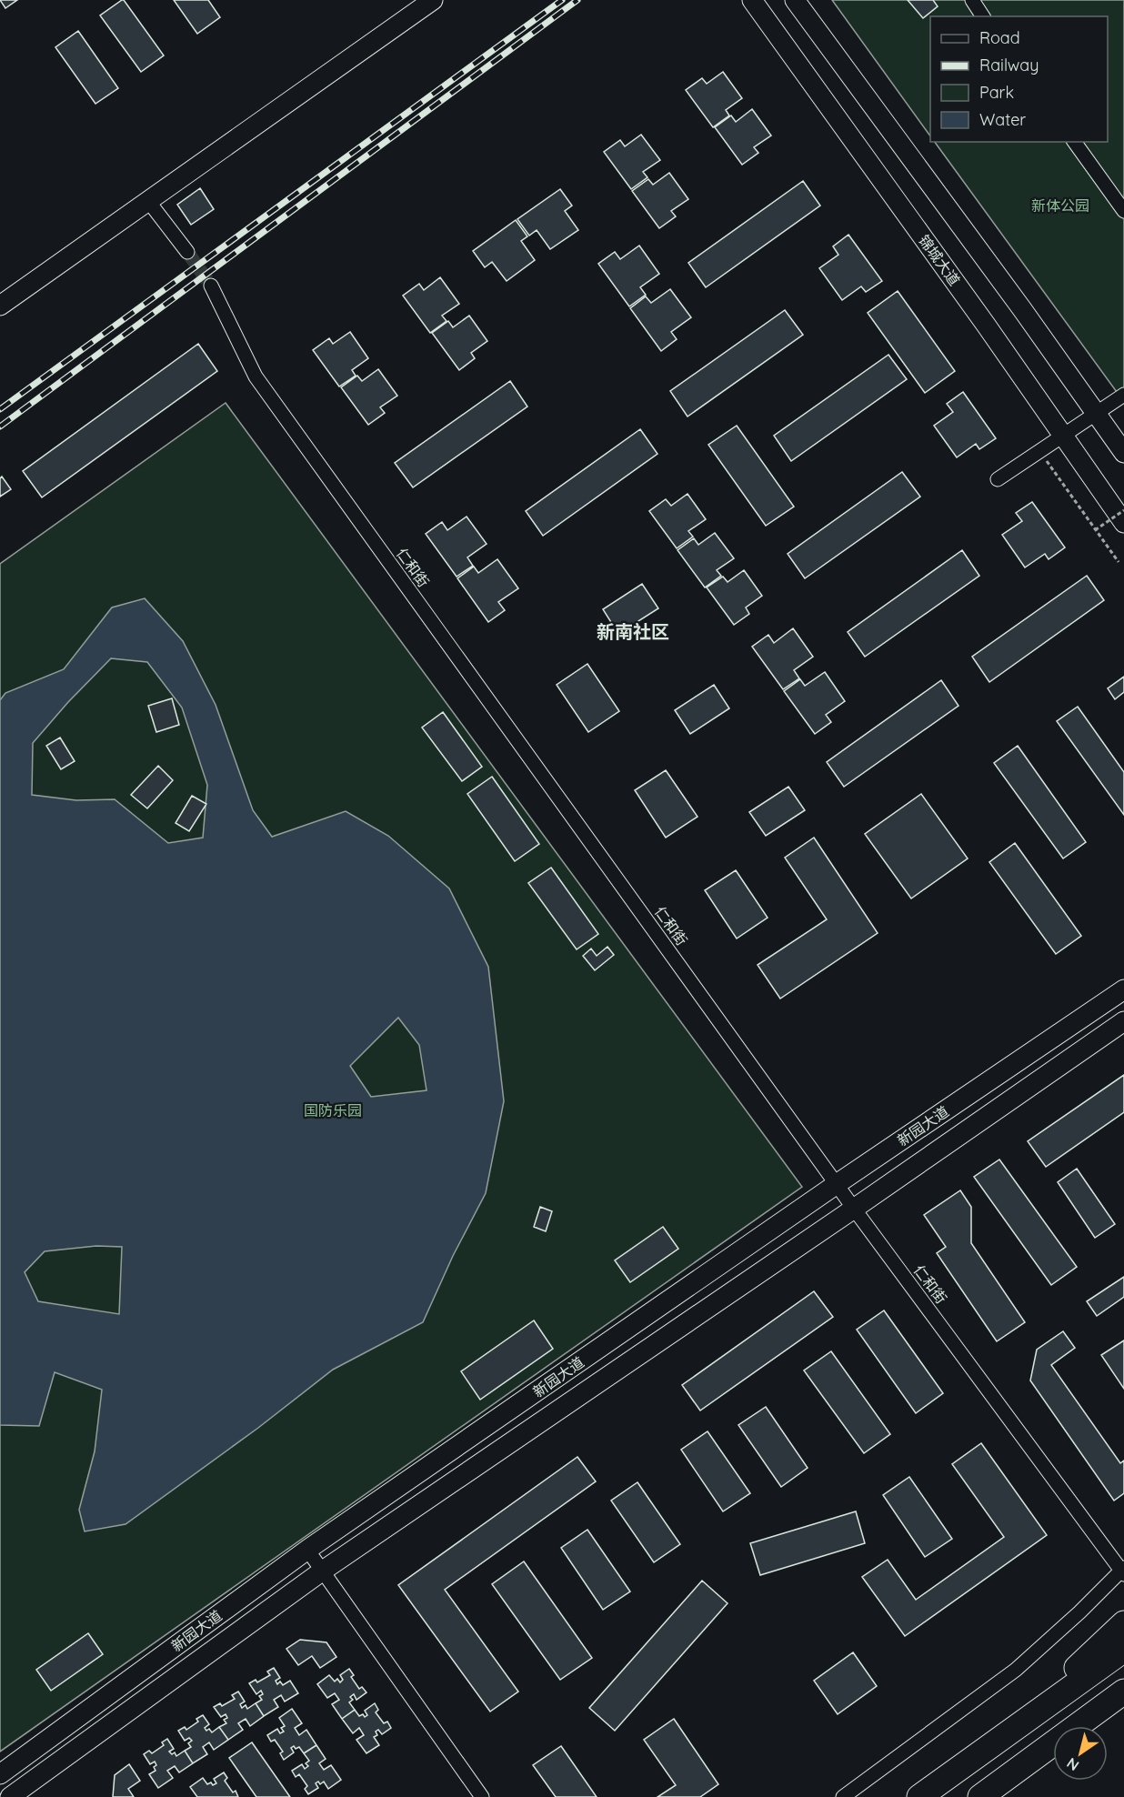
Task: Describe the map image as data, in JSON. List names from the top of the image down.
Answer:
{
  "streets": {
    "street": ["锦城大道", "仁和街", "新园大道"]
  },
  "crossings": [
    ["仁和街", "新园大道"]
  ],
  "districts": ["新南社区"],
  "parks": ["新体公园", "国防乐园"],
  "legend": [
    "Road",
    "Railway",
    "Park",
    "Water"
  ],
  "north": "bottom left"
}
